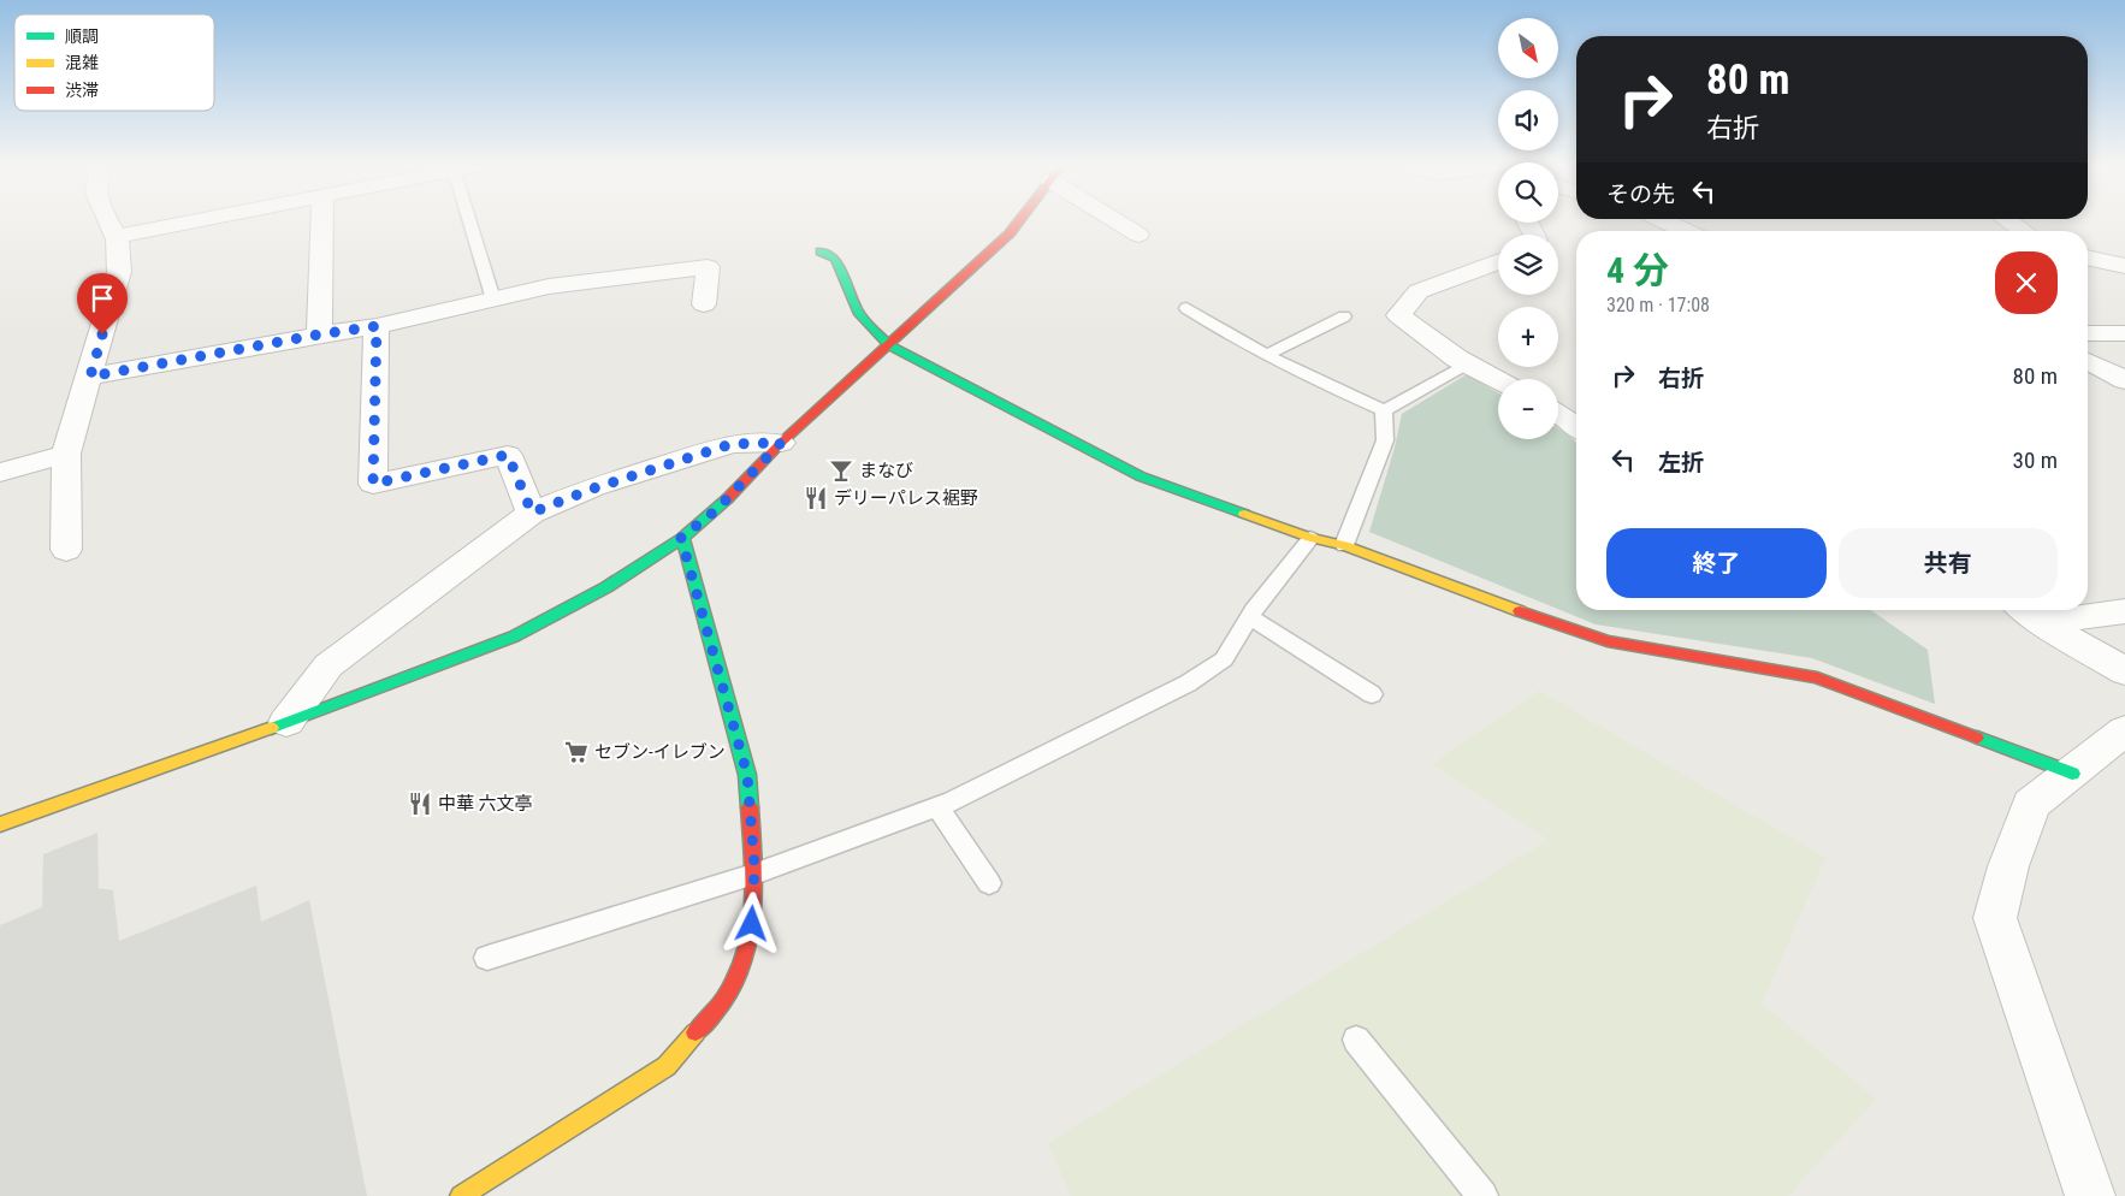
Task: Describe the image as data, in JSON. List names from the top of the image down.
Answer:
{
  "places": {
    "bar": ["まなび"],
    "restaurant": ["デリーパレス裾野", "中華 六文亭"],
    "supermarket": ["セブン-イレブン"]
  },
  "legend": ["順調", "混雑", "渋滞"],
  "north": "bottom right",
  "page": {
    "map_buttons": ["+", "−"],
    "turn": ["80 m", "右折"],
    "then": "その先",
    "heading": ["4 分", "320 m · 17:08"],
    "list": [
      {
        "name": "右折",
        "value": "80 m"
      },
      {
        "name": "左折",
        "value": "30 m"
      }
    ],
    "buttons": ["終了", "共有"]
  }
}
